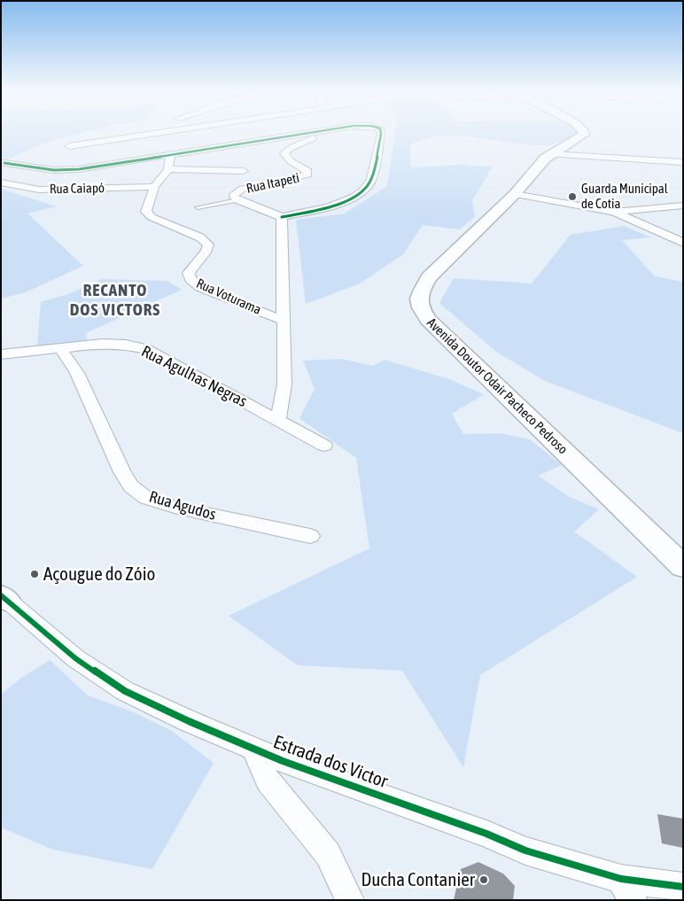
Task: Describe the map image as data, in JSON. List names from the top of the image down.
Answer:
{
  "streets": {
    "main road": ["Avenida Doutor Odair Pacheco Pedroso"],
    "street": [
      "Rua Itapeti",
      "Rua Caiapó",
      "Rua Voturama",
      "Rua Agulhas Negras",
      "Rua Agudos",
      "Estrada dos Victor"
    ]
  },
  "crossings": [
    ["Rua Caiapó", "Rua Voturama"],
    ["Rua Agulhas Negras", "Rua Agudos"]
  ],
  "districts": ["RECANTO DOS VICTORS"],
  "places": ["Guarda Municipal de Cotia", "Açougue do Zóio", "Ducha Contanier"]
}
